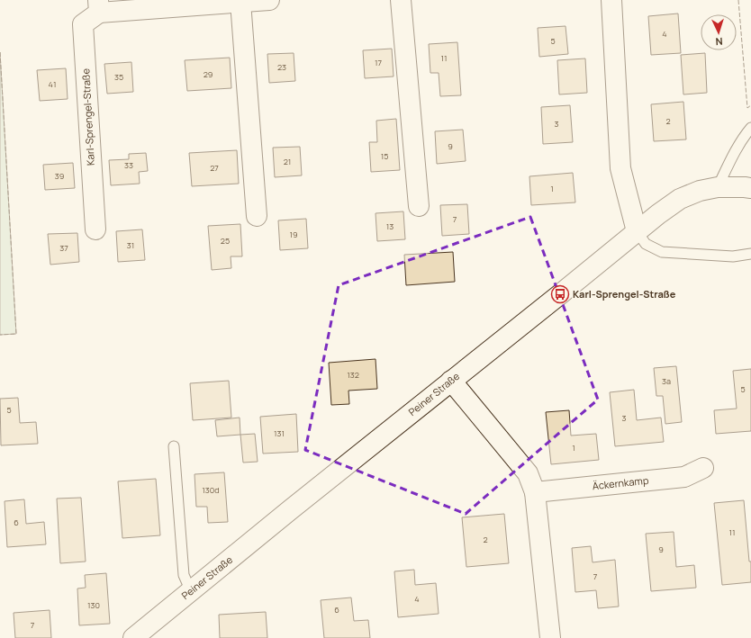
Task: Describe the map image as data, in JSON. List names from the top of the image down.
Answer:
{
  "streets": {
    "street": ["Karl-Sprengel-Straße", "Peiner Straße", "Äckernkamp"]
  },
  "places": {
    "bus stop": ["Karl-Sprengel-Straße"]
  },
  "house_numbers": [
    "4",
    "5",
    "11",
    "17",
    "23",
    "29",
    "35",
    "41",
    "2",
    "3",
    "9",
    "15",
    "21",
    "33",
    "27",
    "39",
    "1",
    "7",
    "13",
    "19",
    "25",
    "31",
    "37",
    "132",
    "3a",
    "5",
    "5",
    "3",
    "131",
    "1",
    "130d",
    "6",
    "11",
    "2",
    "9",
    "7",
    "4",
    "130",
    "6",
    "7"
  ],
  "north": "bottom"
}
